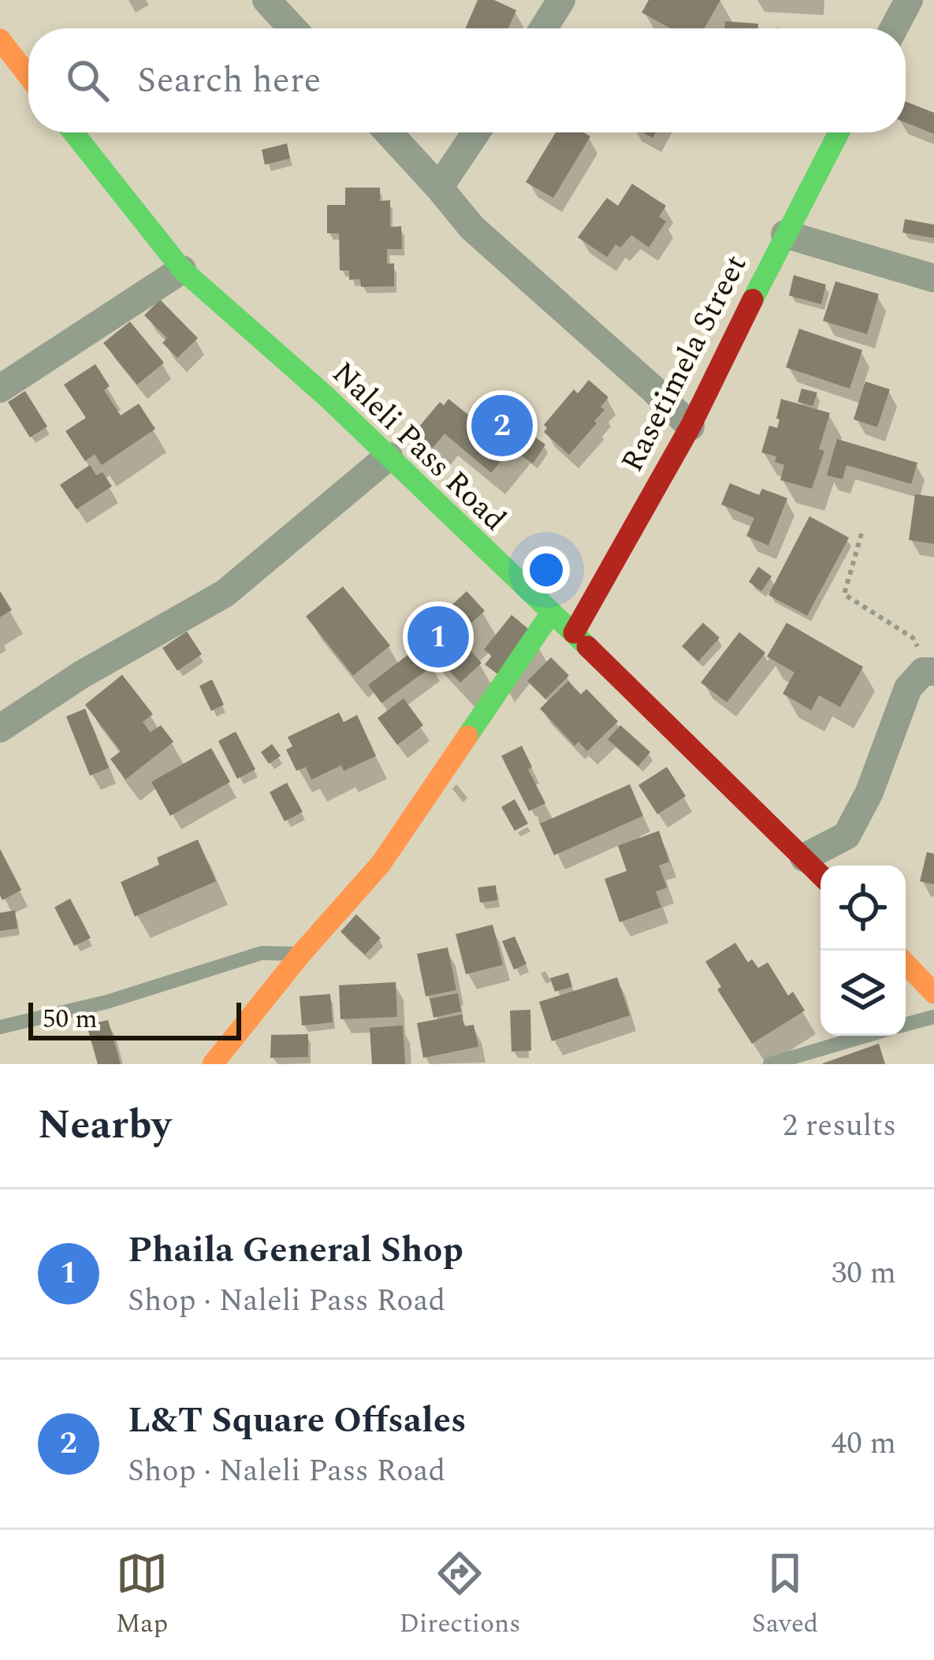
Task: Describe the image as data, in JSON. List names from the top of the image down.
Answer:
{
  "streets": {
    "main road": ["Rasetimela Street", "Naleli Pass Road"]
  },
  "crossings": [
    ["Rasetimela Street", "Naleli Pass Road"]
  ],
  "scale_bar": "50 m",
  "page": {
    "search": "Search here",
    "pins": ["2", "1"],
    "scale": "50 m",
    "heading": ["Nearby", "2 results"],
    "list": [
      {
        "mark": "1",
        "name": "Phaila General Shop",
        "note": "Shop · Naleli Pass Road",
        "value": "30 m"
      },
      {
        "mark": "2",
        "name": "L&T Square Offsales",
        "note": "Shop · Naleli Pass Road",
        "value": "40 m"
      }
    ],
    "nav": ["Map", "Directions", "Saved"]
  }
}
